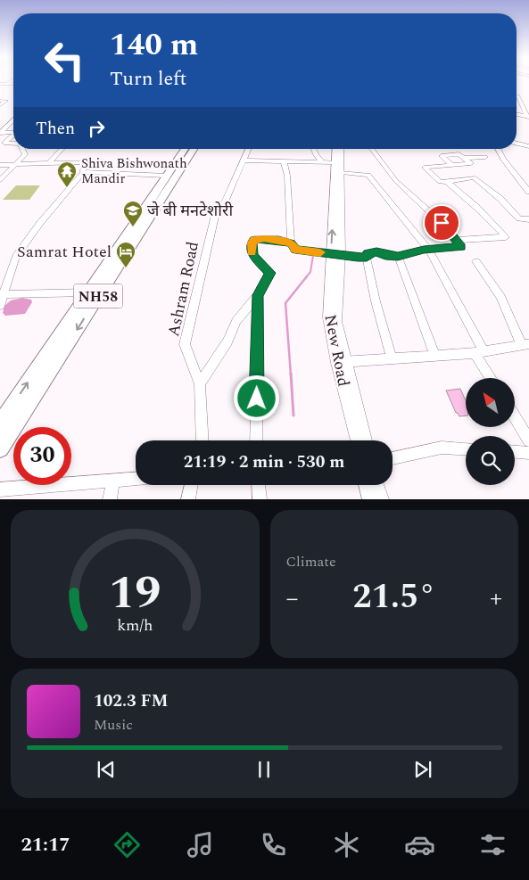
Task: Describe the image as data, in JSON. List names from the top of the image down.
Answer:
{
  "streets": {
    "highway": ["NH58"],
    "main road": ["New Road"],
    "street": ["Ashram Road"]
  },
  "places": {
    "temple": ["Shiva Bishwonath Mandir"],
    "school or university": ["जे बी मनटेशोरी"],
    "hotel": ["Samrat Hotel"]
  },
  "north": "top left",
  "page": {
    "turn": ["140 m", "Turn left"],
    "then": "Then",
    "limit": "30",
    "trip": "21:19 · 2 min · 530 m",
    "tile": "Climate",
    "heat": ["−", "21.5°", "+"],
    "song": ["102.3 FM", "Music"],
    "tabs": "21:17",
    "gauge": ["19", "km/h"]
  }
}
